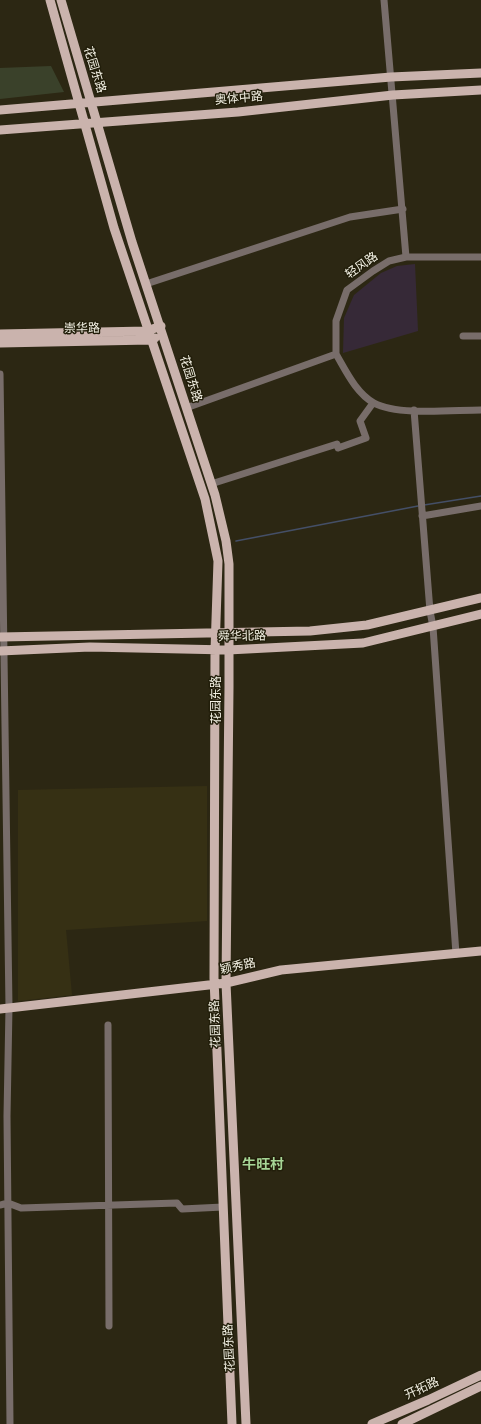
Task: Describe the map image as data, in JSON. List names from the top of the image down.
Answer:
{
  "streets": {
    "main road": [
      "花园东路",
      "奥体中路",
      "崇华路",
      "舜华北路",
      "颖秀路",
      "开拓路"
    ],
    "street": ["轻风路"]
  },
  "crossings": [
    ["花园东路", "奥体中路"],
    ["花园东路", "崇华路"],
    ["花园东路", "舜华北路"],
    ["花园东路", "颖秀路"]
  ],
  "districts": ["牛旺村"]
}
